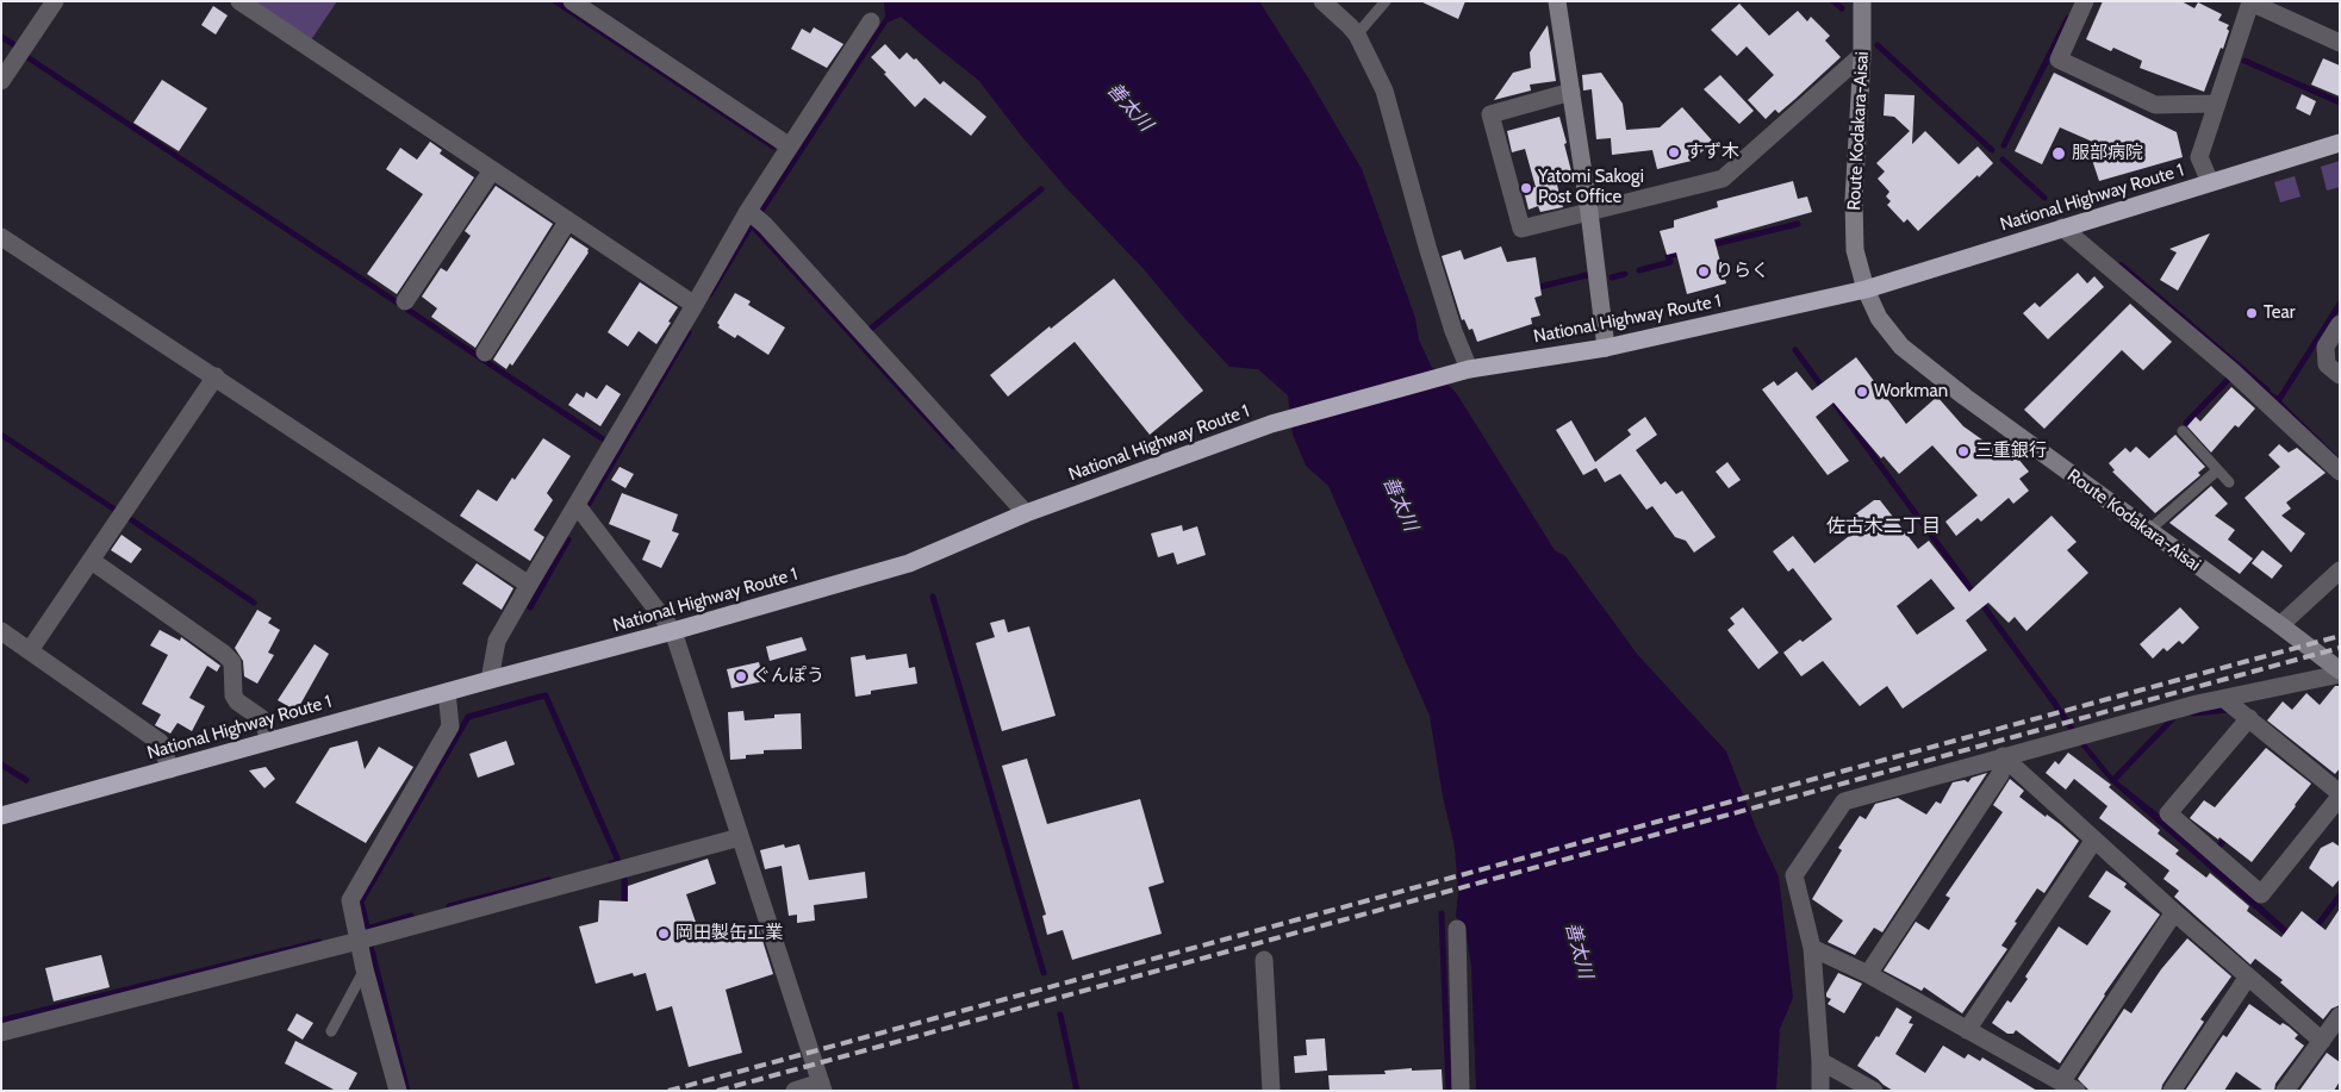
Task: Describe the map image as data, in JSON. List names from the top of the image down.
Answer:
{
  "streets": {
    "highway": ["National Highway Route 1"],
    "main road": ["Route Kodakara-Aisai"]
  },
  "crossings": [
    ["Route Kodakara-Aisai", "National Highway Route 1"]
  ],
  "districts": ["佐古木二丁目"],
  "water": ["善太川"],
  "places": [
    "すず木",
    "服部病院",
    "Yatomi Sakogi Post Office",
    "りらく",
    "Tear",
    "Workman",
    "三重銀行",
    "ぐんぽう",
    "岡田製缶工業"
  ]
}
